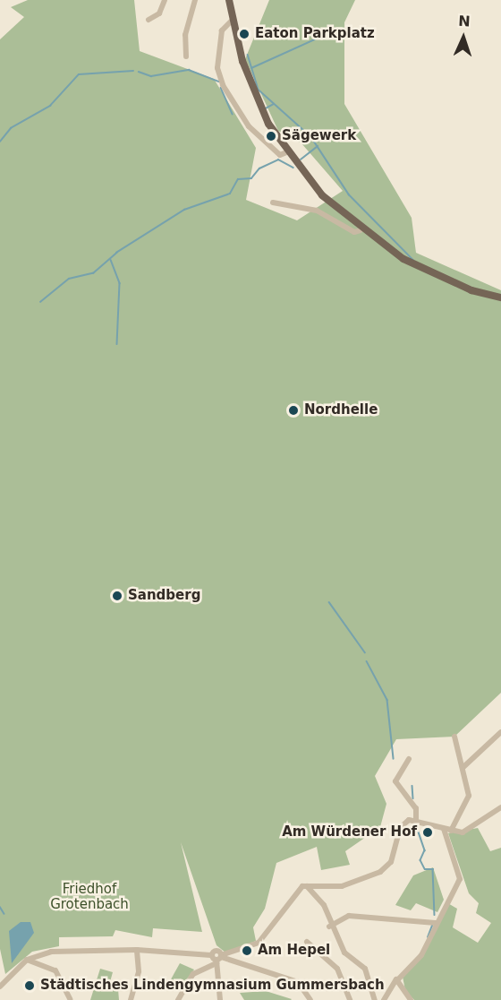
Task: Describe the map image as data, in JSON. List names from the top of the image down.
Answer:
{
  "parks": ["Friedhof Grotenbach"],
  "places": [
    "Eaton Parkplatz",
    "Sägewerk",
    "Nordhelle",
    "Sandberg",
    "Am Würdener Hof",
    "Am Hepel",
    "Städtisches Lindengymnasium Gummersbach"
  ],
  "north": "top"
}
